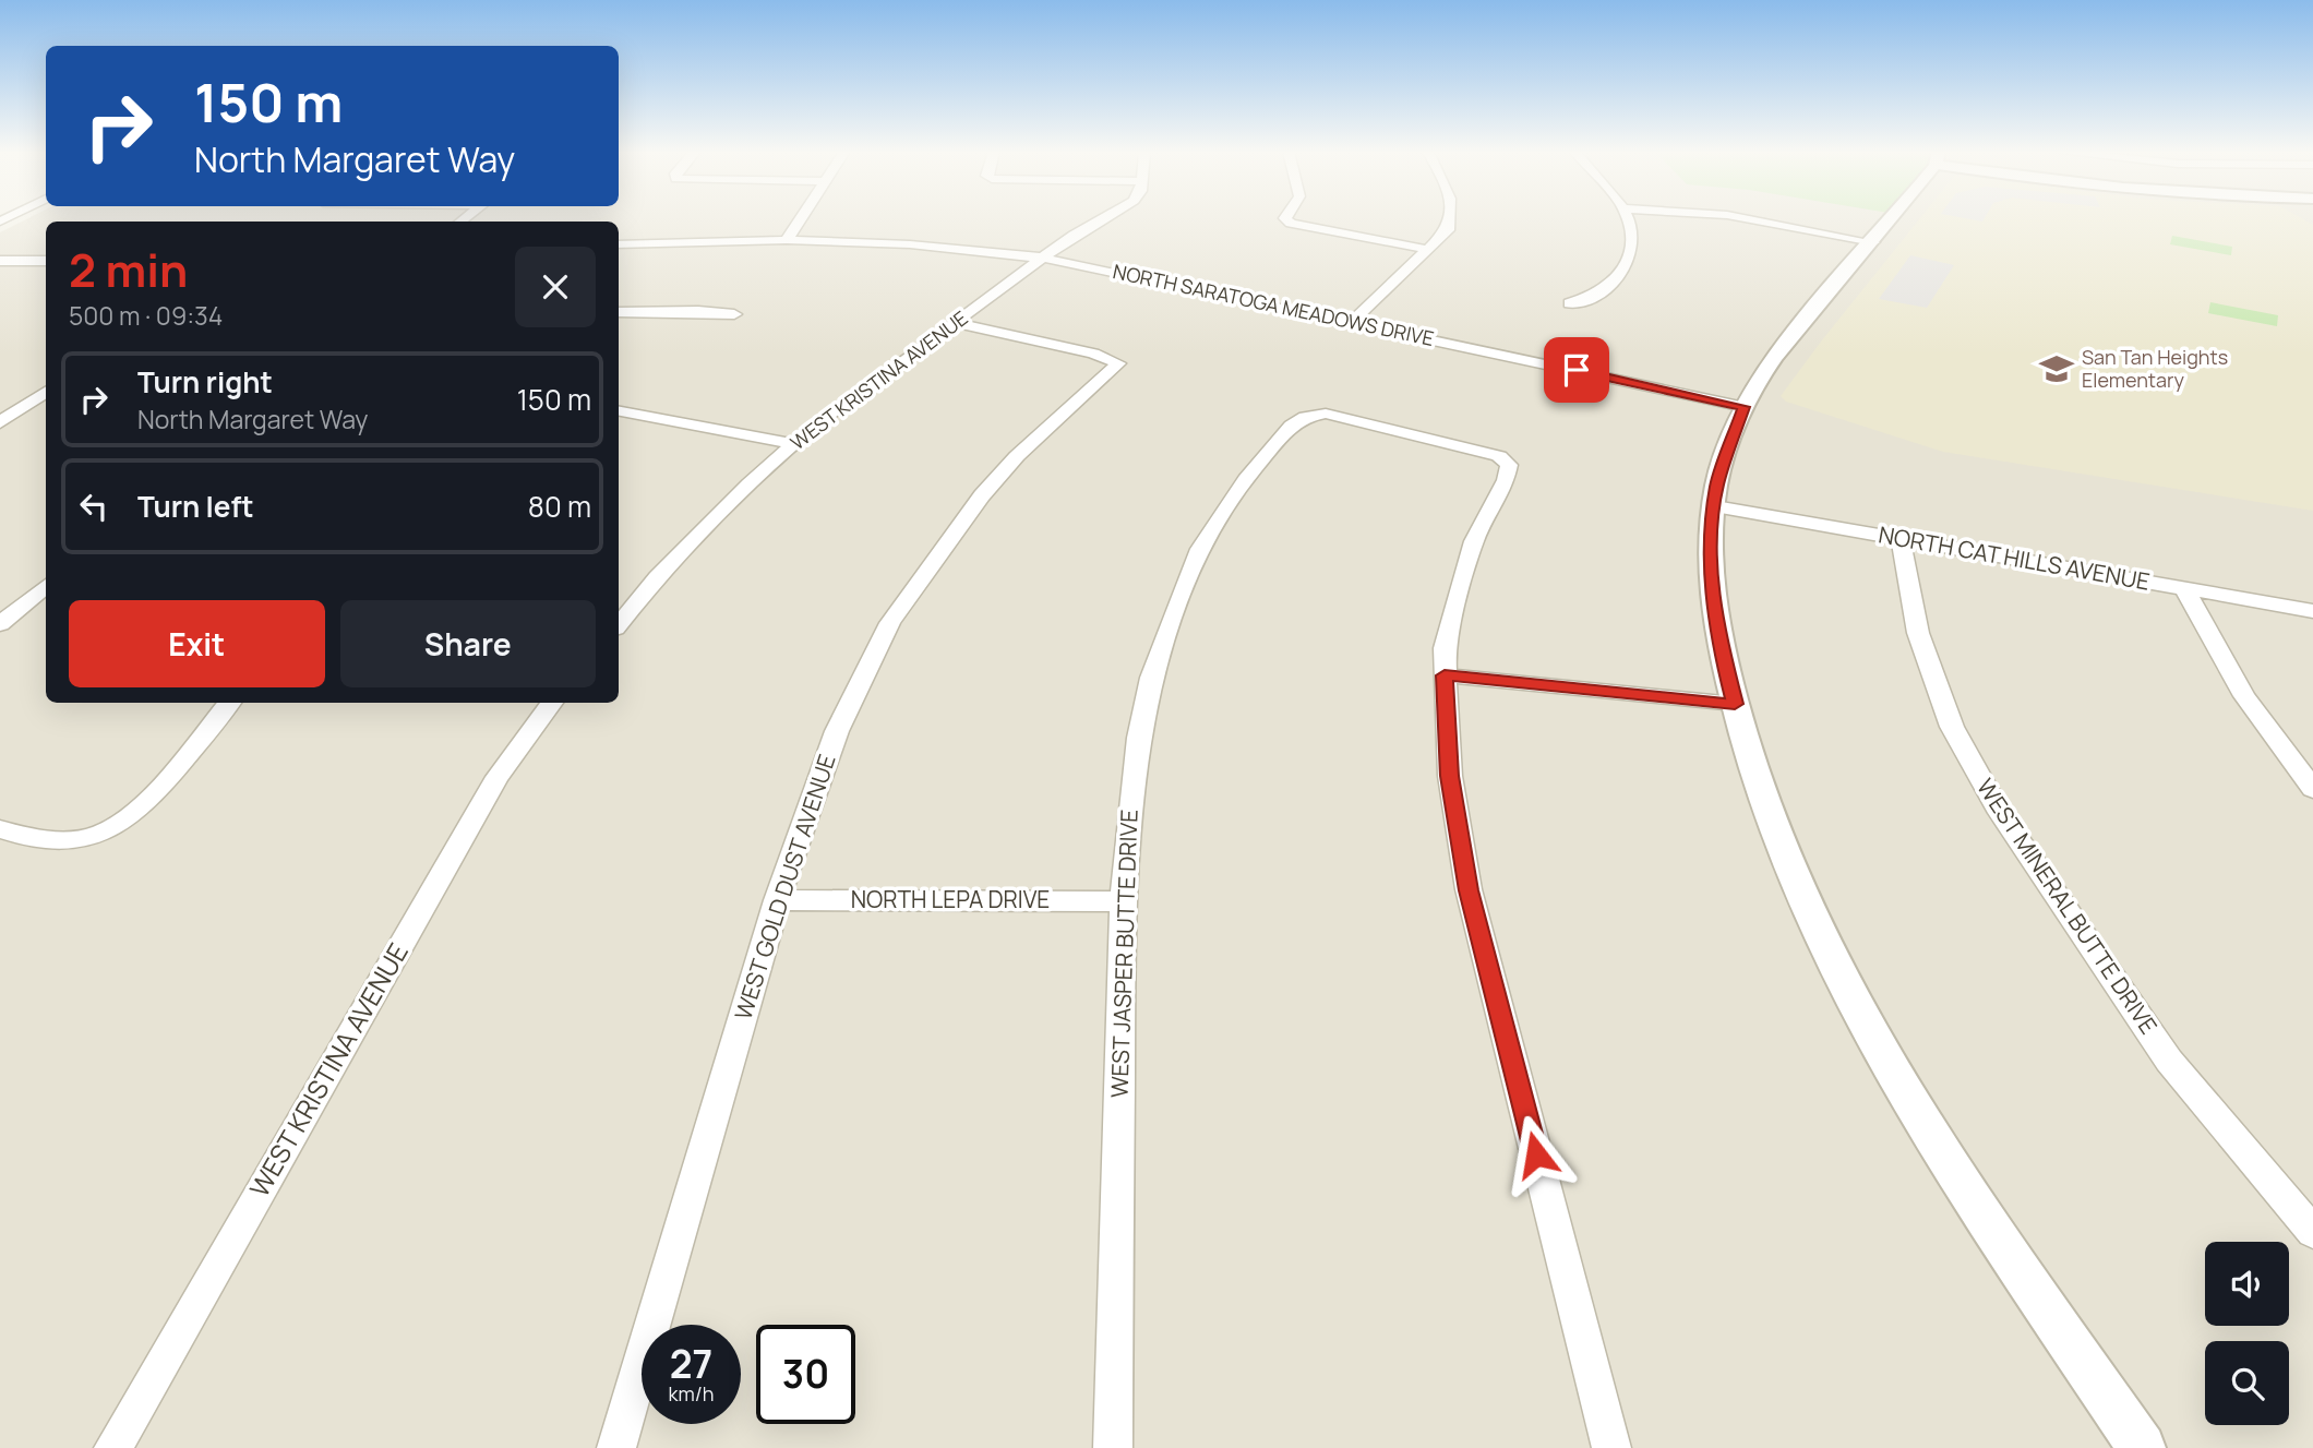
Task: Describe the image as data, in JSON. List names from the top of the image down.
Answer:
{
  "streets": {
    "street": [
      "NORTH SARATOGA MEADOWS DRIVE",
      "WEST KRISTINA AVENUE",
      "NORTH CAT HILLS AVENUE",
      "WEST GOLD DUST AVENUE",
      "NORTH LEPA DRIVE",
      "WEST MINERAL BUTTE DRIVE",
      "WEST JASPER BUTTE DRIVE"
    ]
  },
  "crossings": [
    ["NORTH SARATOGA MEADOWS DRIVE", "WEST KRISTINA AVENUE"],
    ["WEST KRISTINA AVENUE", "WEST GOLD DUST AVENUE"],
    ["NORTH CAT HILLS AVENUE", "WEST MINERAL BUTTE DRIVE"],
    ["WEST GOLD DUST AVENUE", "NORTH LEPA DRIVE"],
    ["NORTH LEPA DRIVE", "WEST JASPER BUTTE DRIVE"]
  ],
  "places": {
    "school or university": ["San Tan Heights Elementary"]
  },
  "page": {
    "turn": ["150 m", "North Margaret Way"],
    "heading": ["2 min", "500 m · 09:34"],
    "list": [
      {
        "name": "Turn right",
        "note": "North Margaret Way",
        "value": "150 m"
      },
      {
        "name": "Turn left",
        "value": "80 m"
      }
    ],
    "buttons": ["Exit", "Share"],
    "speed": "27 km/h",
    "limit": "30"
  }
}
